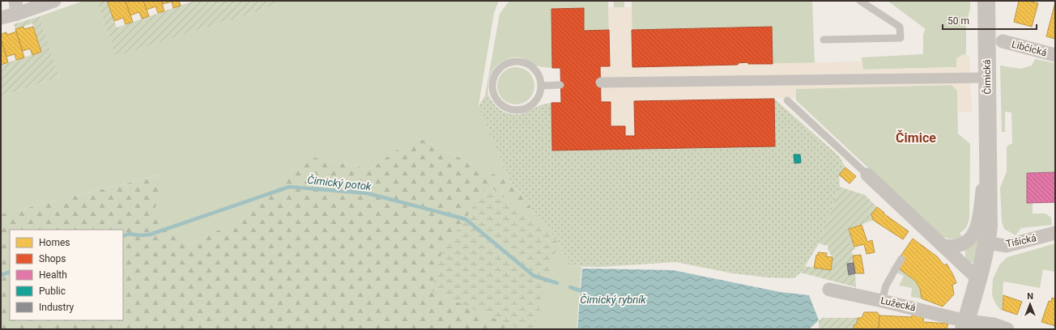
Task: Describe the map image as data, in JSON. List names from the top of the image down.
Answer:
{
  "streets": {
    "street": [
      "Libčická",
      "Čimická",
      "Tišická",
      "Lužecká"
    ]
  },
  "crossings": [
    ["Čimická", "Tišická"],
    ["Čimická", "Lužecká"]
  ],
  "districts": ["Čimice"],
  "water": ["Čimický potok", "Čimický rybník"],
  "legend": [
    "Homes",
    "Shops",
    "Health",
    "Public",
    "Industry"
  ],
  "scale_bar": "50 m",
  "north": "top"
}
